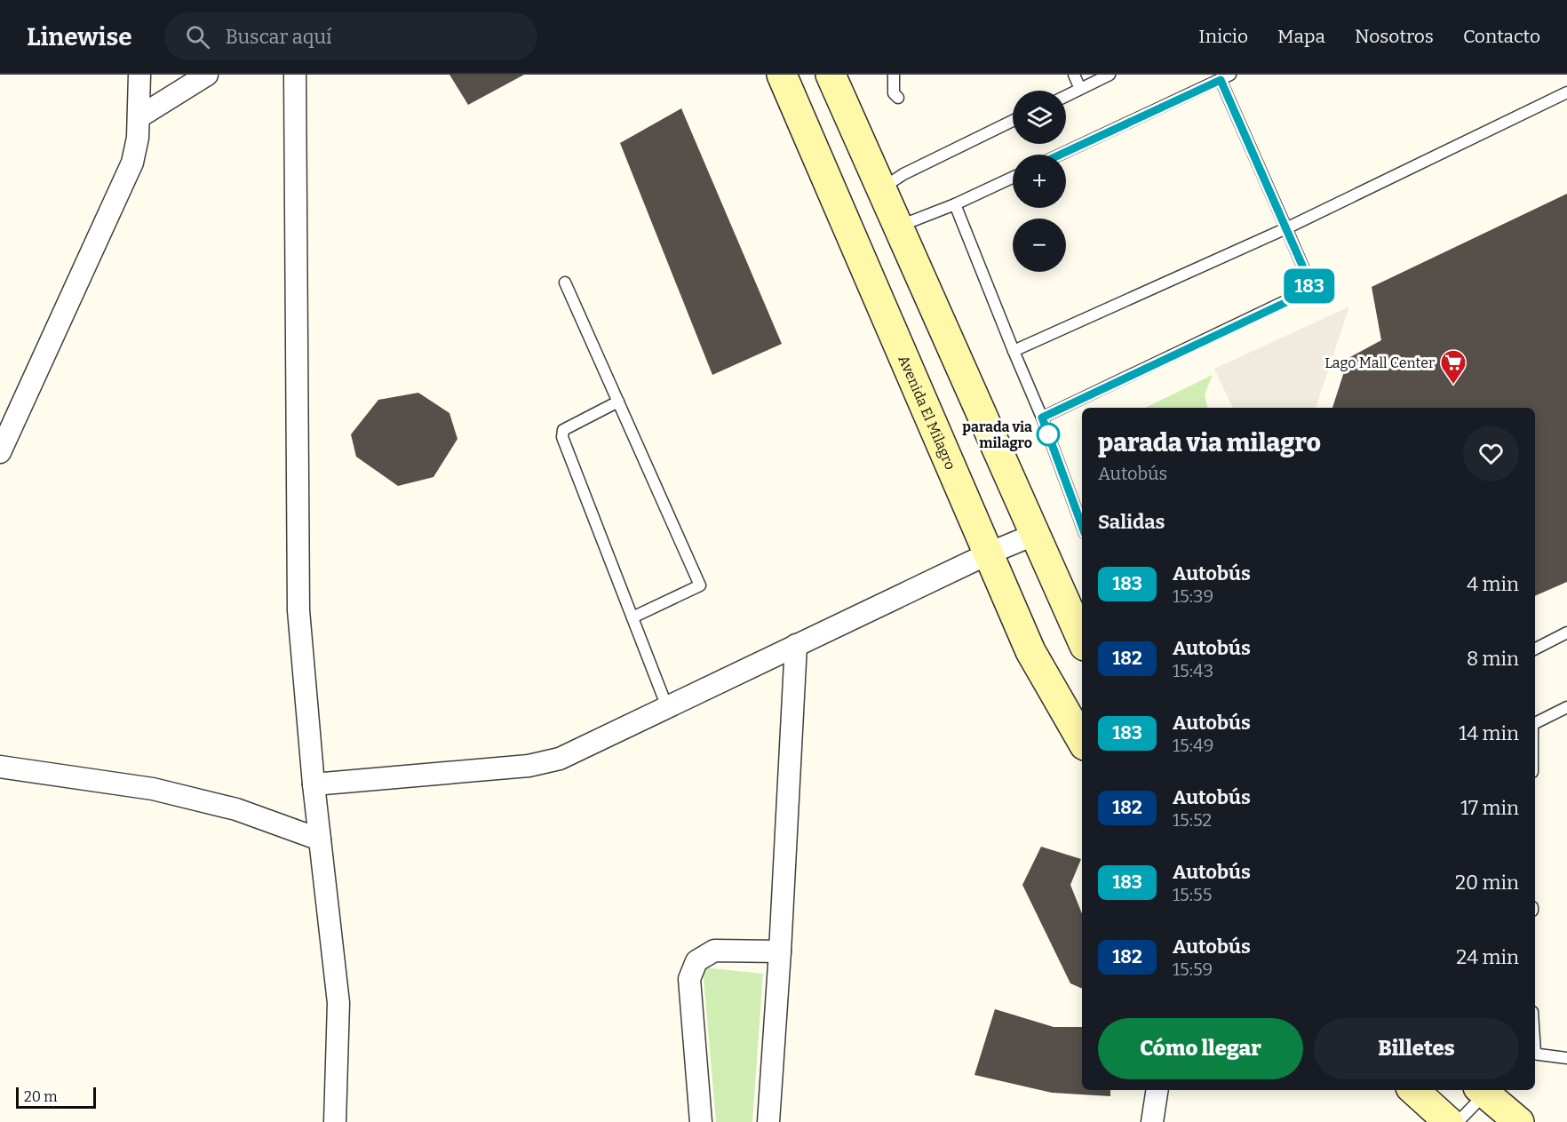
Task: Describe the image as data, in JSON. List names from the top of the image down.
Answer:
{
  "streets": {
    "main road": ["Avenida El Milagro"]
  },
  "places": {
    "supermarket": ["Lago Mall Center"],
    "other": ["parada via milagro"]
  },
  "lines": ["bus line 183"],
  "scale_bar": "20 m",
  "page": {
    "header": "Linewise",
    "search": "Buscar aquí",
    "nav": [
      "Inicio",
      "Mapa",
      "Nosotros",
      "Contacto"
    ],
    "on_map": "183",
    "map_buttons": ["+", "−"],
    "heading": [
      ["parada via milagro", "Autobús"],
      "Salidas"
    ],
    "list": [
      {
        "mark": "183",
        "name": "Autobús",
        "note": "15:39",
        "value": "4 min"
      },
      {
        "mark": "182",
        "name": "Autobús",
        "note": "15:43",
        "value": "8 min"
      },
      {
        "mark": "183",
        "name": "Autobús",
        "note": "15:49",
        "value": "14 min"
      },
      {
        "mark": "182",
        "name": "Autobús",
        "note": "15:52",
        "value": "17 min"
      },
      {
        "mark": "183",
        "name": "Autobús",
        "note": "15:55",
        "value": "20 min"
      },
      {
        "mark": "182",
        "name": "Autobús",
        "note": "15:59",
        "value": "24 min"
      }
    ],
    "buttons": ["Cómo llegar", "Billetes"],
    "scale": "20 m"
  }
}
